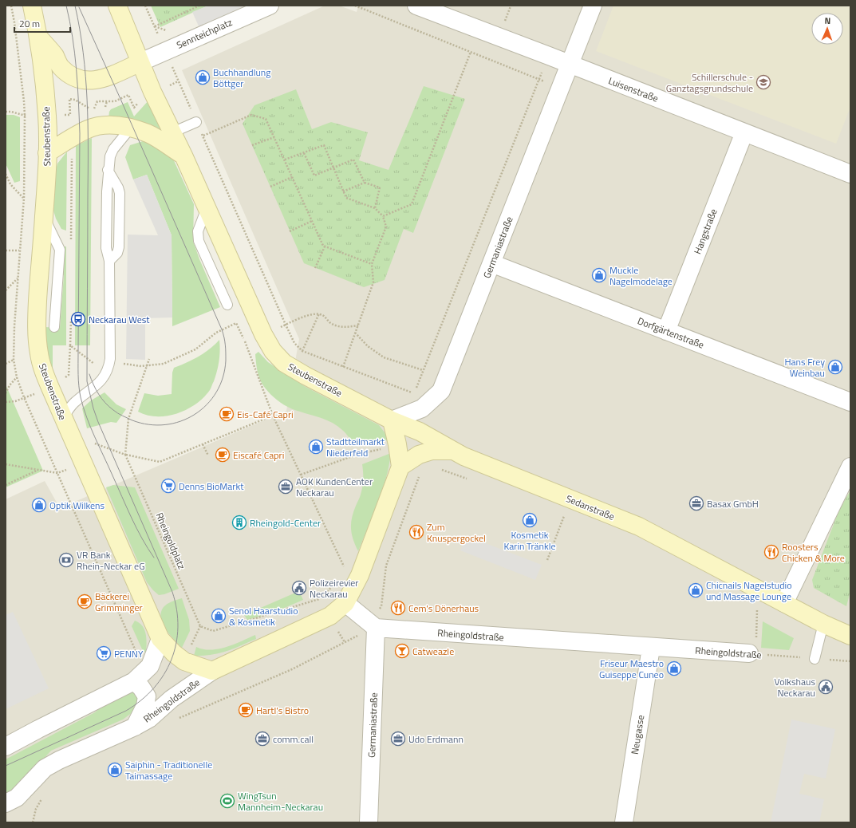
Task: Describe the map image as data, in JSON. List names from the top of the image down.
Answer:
{
  "streets": {
    "street": [
      "Sennteichplatz",
      "Luisenstraße",
      "Steubenstraße",
      "Hangstraße",
      "Germaniastraße",
      "Dorfgärtenstraße",
      "Sedanstraße",
      "Rheingoldstraße",
      "Neugasse"
    ],
    "path": ["Rheingoldplatz"]
  },
  "crossings": [
    ["Sennteichplatz", "Steubenstraße"],
    ["Luisenstraße", "Hangstraße"],
    ["Luisenstraße", "Germaniastraße"],
    ["Steubenstraße", "Germaniastraße"],
    ["Steubenstraße", "Sedanstraße"],
    ["Steubenstraße", "Rheingoldstraße"],
    ["Hangstraße", "Dorfgärtenstraße"],
    ["Germaniastraße", "Dorfgärtenstraße"],
    ["Germaniastraße", "Sedanstraße"],
    ["Germaniastraße", "Rheingoldstraße"],
    ["Rheingoldstraße", "Neugasse"]
  ],
  "places": {
    "shop": [
      "Buchhandlung Böttger",
      "Muckle Nagelmodelage",
      "Hans Frey Weinbau",
      "Stadtteilmarkt Niederfeld",
      "Optik Wilkens",
      "Kosmetik Karin Tränkle",
      "Chicnails Nagelstudio und Massage Lounge",
      "Senol Haarstudio & Kosmetik",
      "Friseur Maestro Guiseppe Cuneo",
      "Saiphin - Traditionelle Taimassage"
    ],
    "school or university": ["Schillerschule - Ganztagsgrundschule"],
    "bus stop": ["Neckarau West"],
    "cafe": [
      "Eis-Café Capri",
      "Eiscafé Capri",
      "Bäckerei Grimminger",
      "Hartl's Bistro"
    ],
    "supermarket": ["Denns BioMarkt", "PENNY"],
    "office": [
      "AOK KundenCenter Neckarau",
      "Basax GmbH",
      "comm.call",
      "Udo Erdmann"
    ],
    "building": ["Rheingold-Center"],
    "restaurant": ["Zum Knuspergockel", "Roosters Chicken & More", "Cem's Dönerhaus"],
    "bank": ["VR Bank Rhein-Neckar eG"],
    "public building": ["Polizeirevier Neckarau", "Volkshaus Neckarau"],
    "bar": ["Catweazle"],
    "sports": ["WingTsun Mannheim-Neckarau"]
  },
  "scale_bar": "20 m",
  "north": "top"
}
